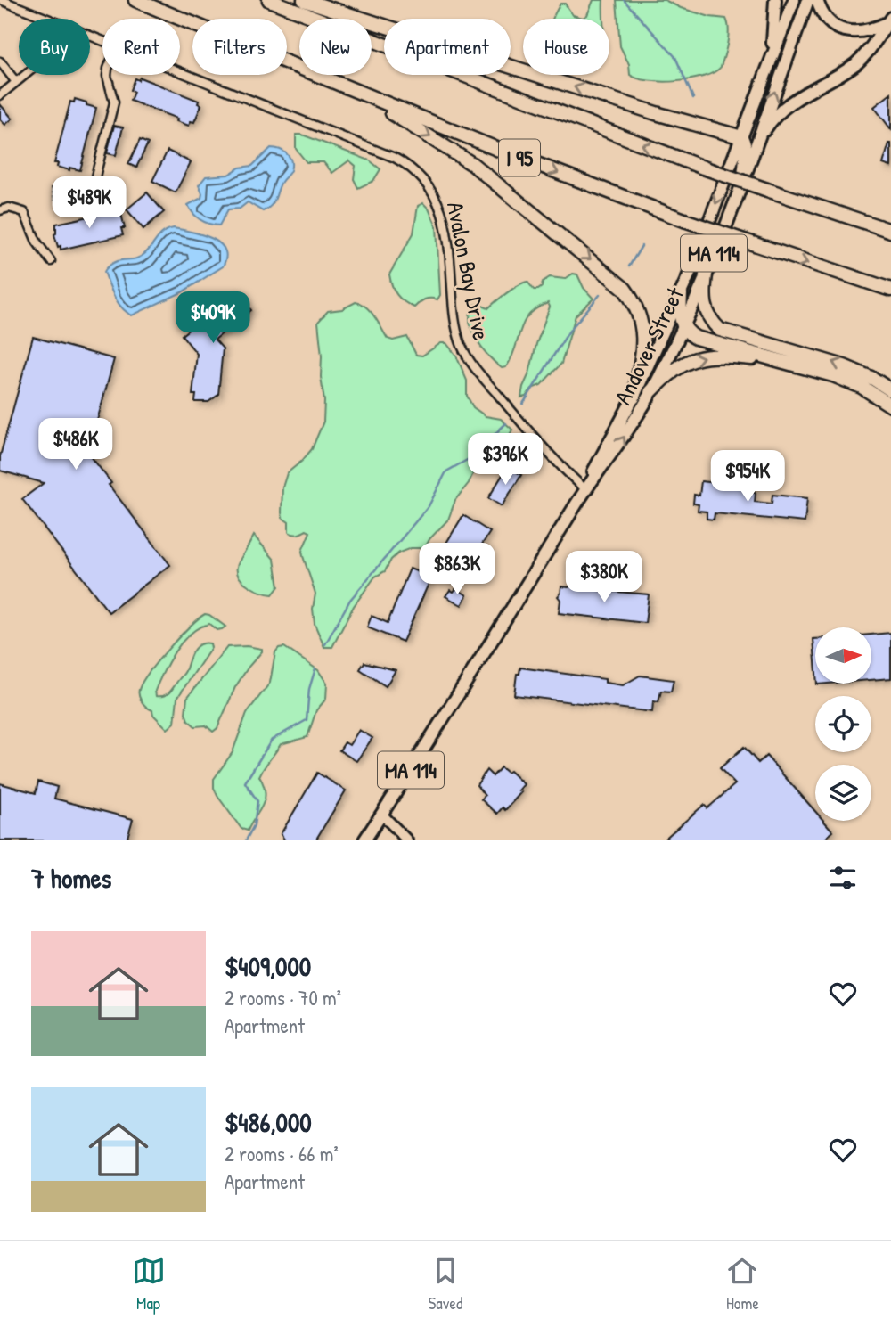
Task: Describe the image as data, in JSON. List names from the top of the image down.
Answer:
{
  "streets": {
    "highway": ["I 95", "MA 114", "Andover Street"],
    "street": ["Avalon Bay Drive"]
  },
  "crossings": [
    ["Avalon Bay Drive", "Andover Street"]
  ],
  "north": "right",
  "page": {
    "chip": [
      "Buy",
      "Rent",
      "Filters",
      "New",
      "Apartment",
      "House"
    ],
    "price": [
      "$489K",
      "$409K",
      "$486K",
      "$396K",
      "$954K",
      "$863K",
      "$380K"
    ],
    "heading": "7 homes",
    "list": [
      {
        "name": "$409,000",
        "note": "2 rooms · 70 m² · Apartment"
      },
      {
        "name": "$486,000",
        "note": "2 rooms · 66 m² · Apartment"
      }
    ],
    "tabs": ["Map", "Saved", "Home"]
  }
}
